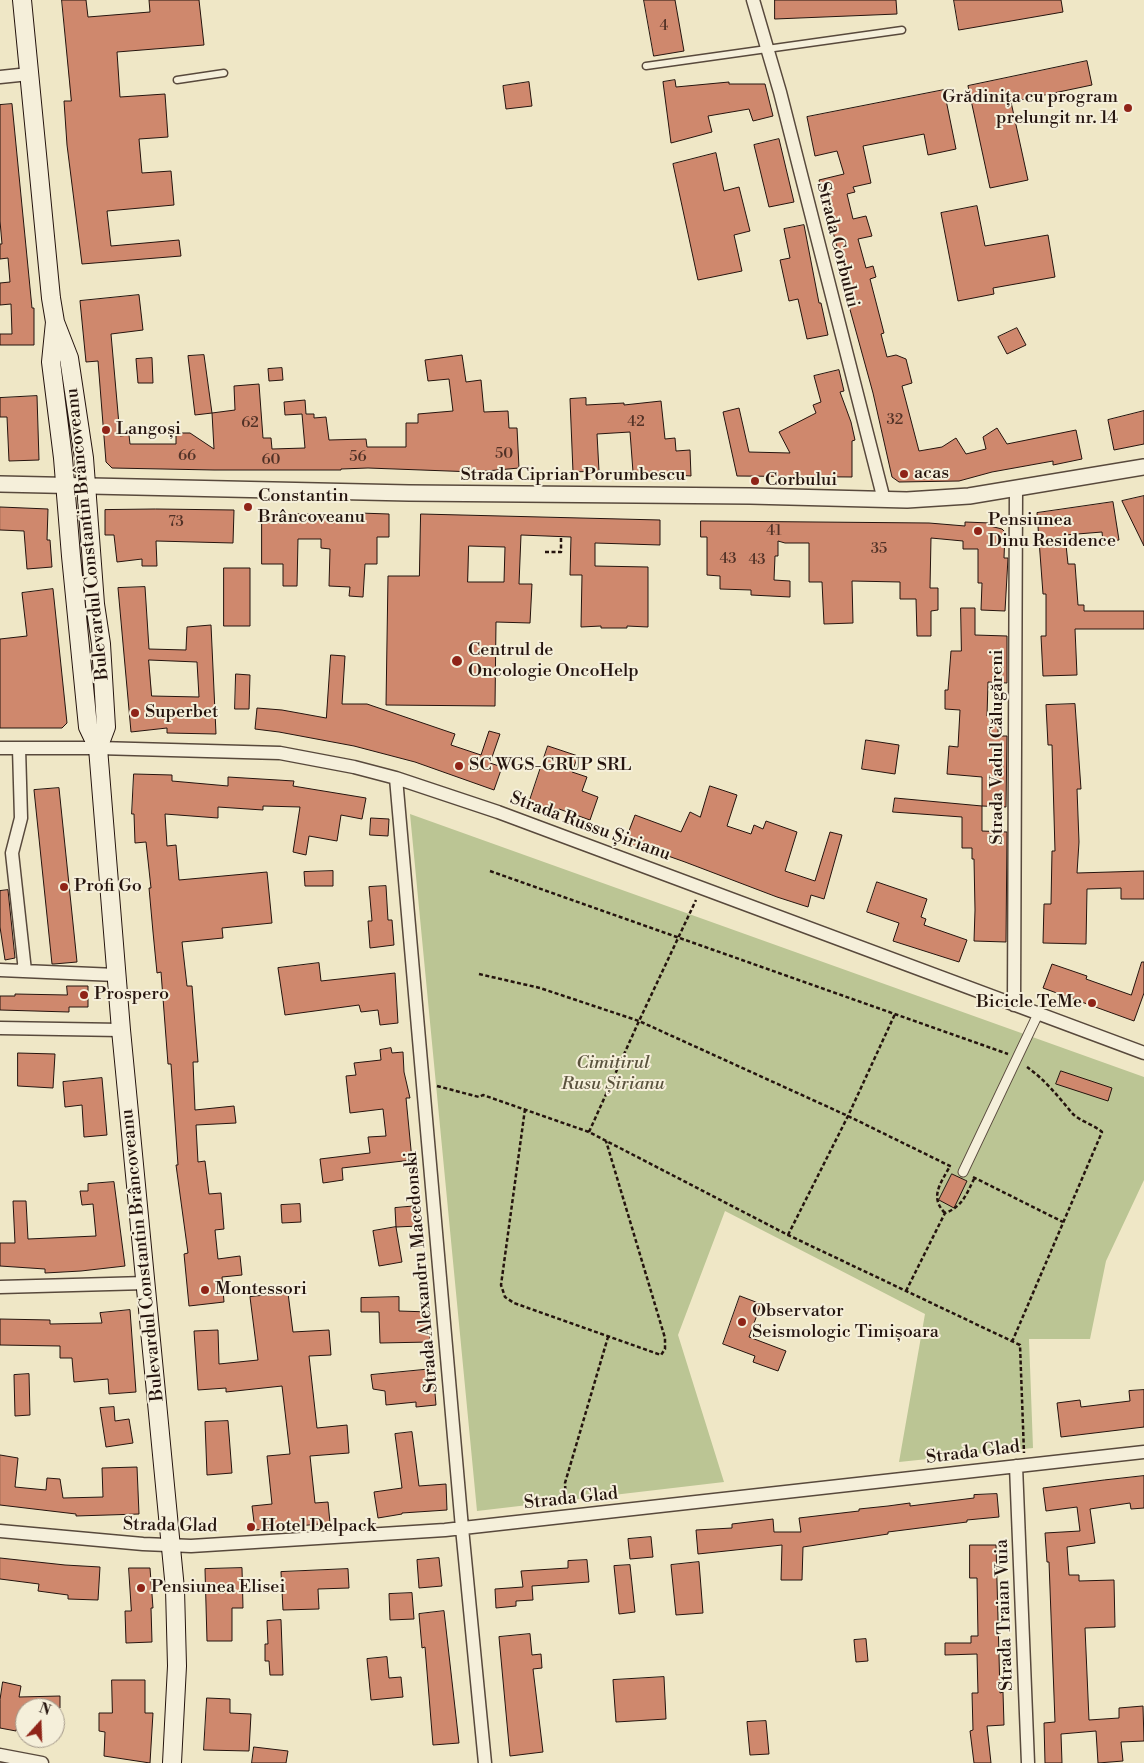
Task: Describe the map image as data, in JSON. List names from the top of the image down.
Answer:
{
  "streets": {
    "main road": ["Bulevardul Constantin Brâncoveanu"],
    "street": [
      "Strada Corbului",
      "Strada Ciprian Porumbescu",
      "Strada Vadul Călugăreni",
      "Strada Russu Șirianu",
      "Strada Alexandru Macedonski",
      "Strada Glad",
      "Strada Traian Vuia"
    ]
  },
  "crossings": [
    ["Strada Corbului", "Strada Ciprian Porumbescu"],
    ["Strada Ciprian Porumbescu", "Bulevardul Constantin Brâncoveanu"],
    ["Strada Ciprian Porumbescu", "Strada Vadul Călugăreni"],
    ["Bulevardul Constantin Brâncoveanu", "Strada Russu Șirianu"],
    ["Bulevardul Constantin Brâncoveanu", "Strada Glad"],
    ["Strada Vadul Călugăreni", "Strada Russu Șirianu"],
    ["Strada Russu Șirianu", "Strada Alexandru Macedonski"],
    ["Strada Alexandru Macedonski", "Strada Glad"],
    ["Strada Glad", "Strada Traian Vuia"]
  ],
  "parks": ["Cimitirul Rusu Șirianu"],
  "places": [
    "Grădinița cu program prelungit nr. 14",
    "Langoși",
    "acas",
    "Corbului",
    "Constantin Brâncoveanu",
    "Pensiunea Dinu Residence",
    "Centrul de Oncologie OncoHelp",
    "Superbet",
    "SC WGS-GRUP SRL",
    "Profi Go",
    "Prospero",
    "Bicicle TeMe",
    "Montessori",
    "Observator Seismologic Timișoara",
    "Hotel Delpack",
    "Pensiunea Elisei"
  ],
  "house_numbers": [
    "4",
    "32",
    "42",
    "62",
    "50",
    "66",
    "56",
    "60",
    "73",
    "41",
    "35",
    "43",
    "43"
  ],
  "north": "top"
}
